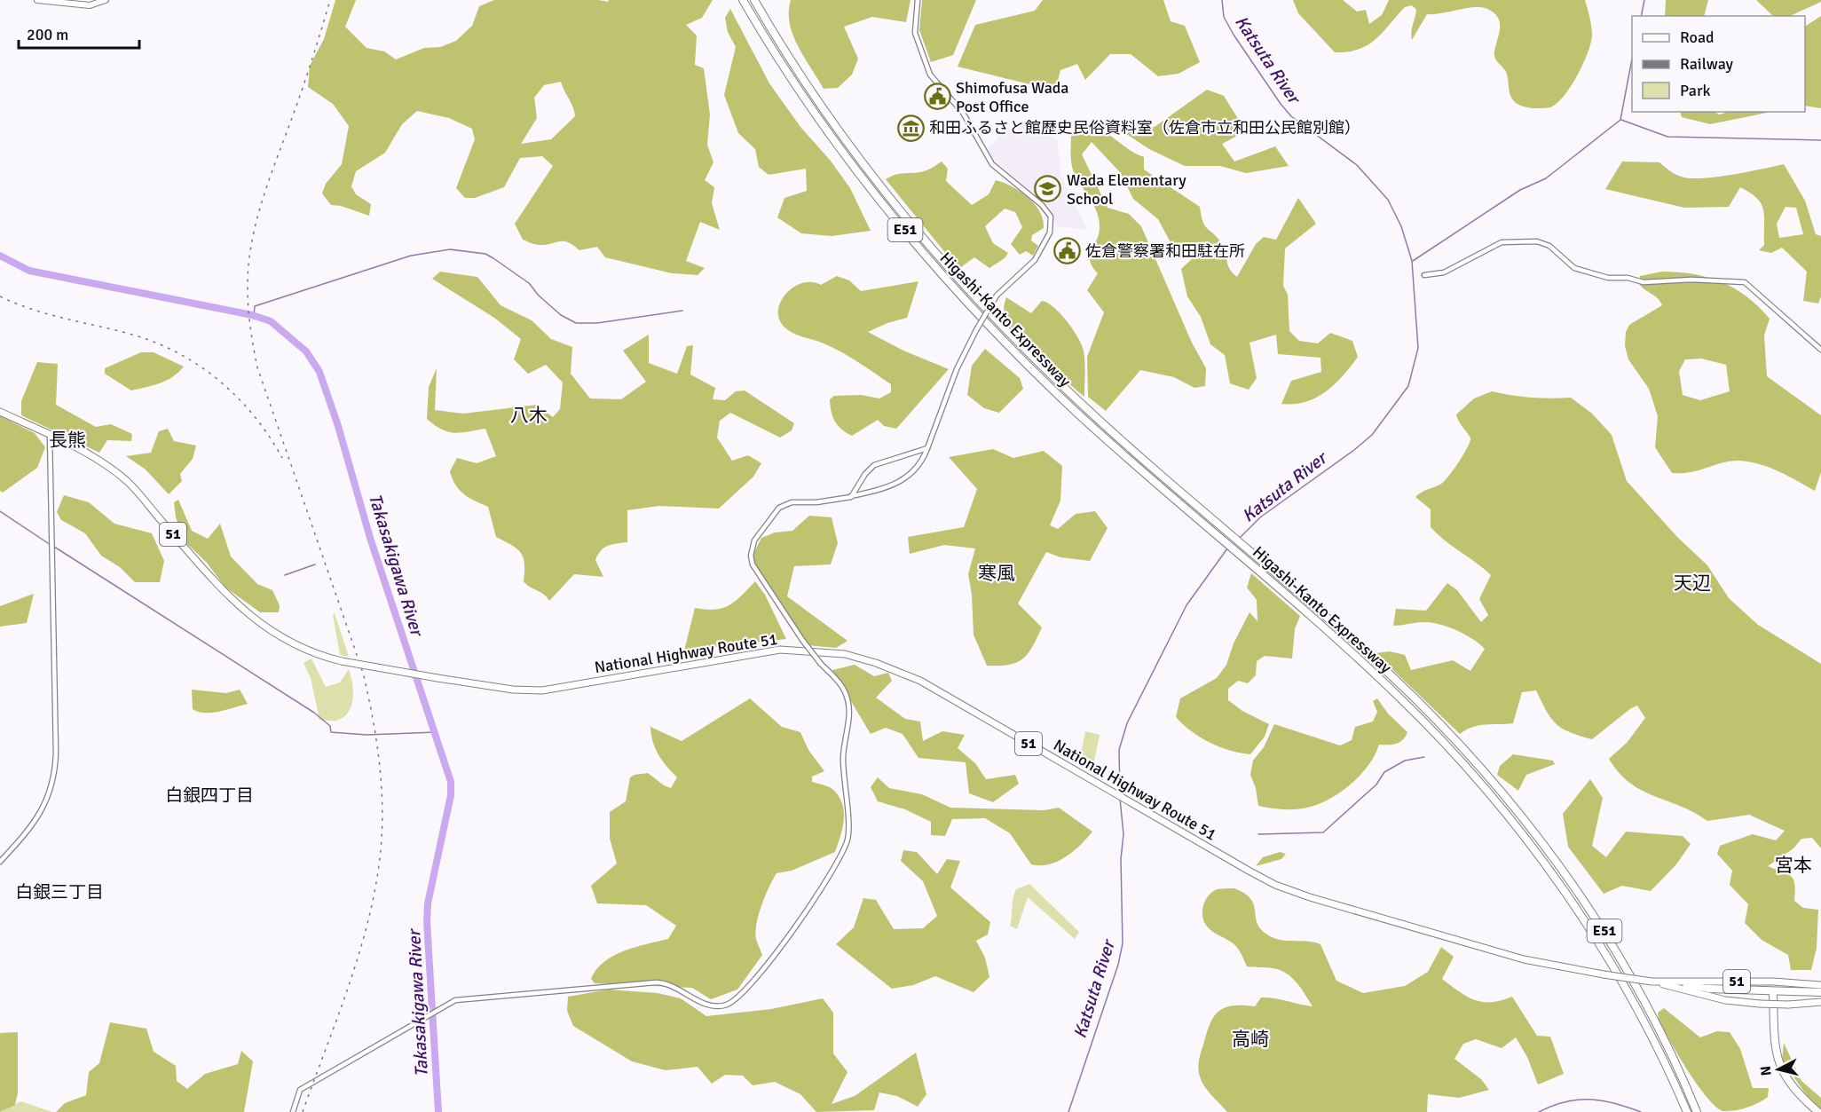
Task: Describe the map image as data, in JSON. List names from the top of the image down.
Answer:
{
  "streets": {
    "highway": [
      "E51",
      "Higashi-Kanto Expressway",
      "51",
      "National Highway Route 51"
    ]
  },
  "districts": [
    "八木",
    "長熊",
    "寒風",
    "天辺",
    "白銀四丁目",
    "宮本",
    "白銀三丁目",
    "高崎"
  ],
  "water": ["Katsuta River", "Takasakigawa River"],
  "places": {
    "public building": ["Shimofusa Wada Post Office", "佐倉警察署和田駐在所"],
    "museum": ["和田ふるさと館歴史民俗資料室（佐倉市立和田公民館別館）"],
    "school or university": ["Wada Elementary School"]
  },
  "legend": ["Road", "Railway", "Park"],
  "scale_bar": "200 m",
  "north": "left"
}
